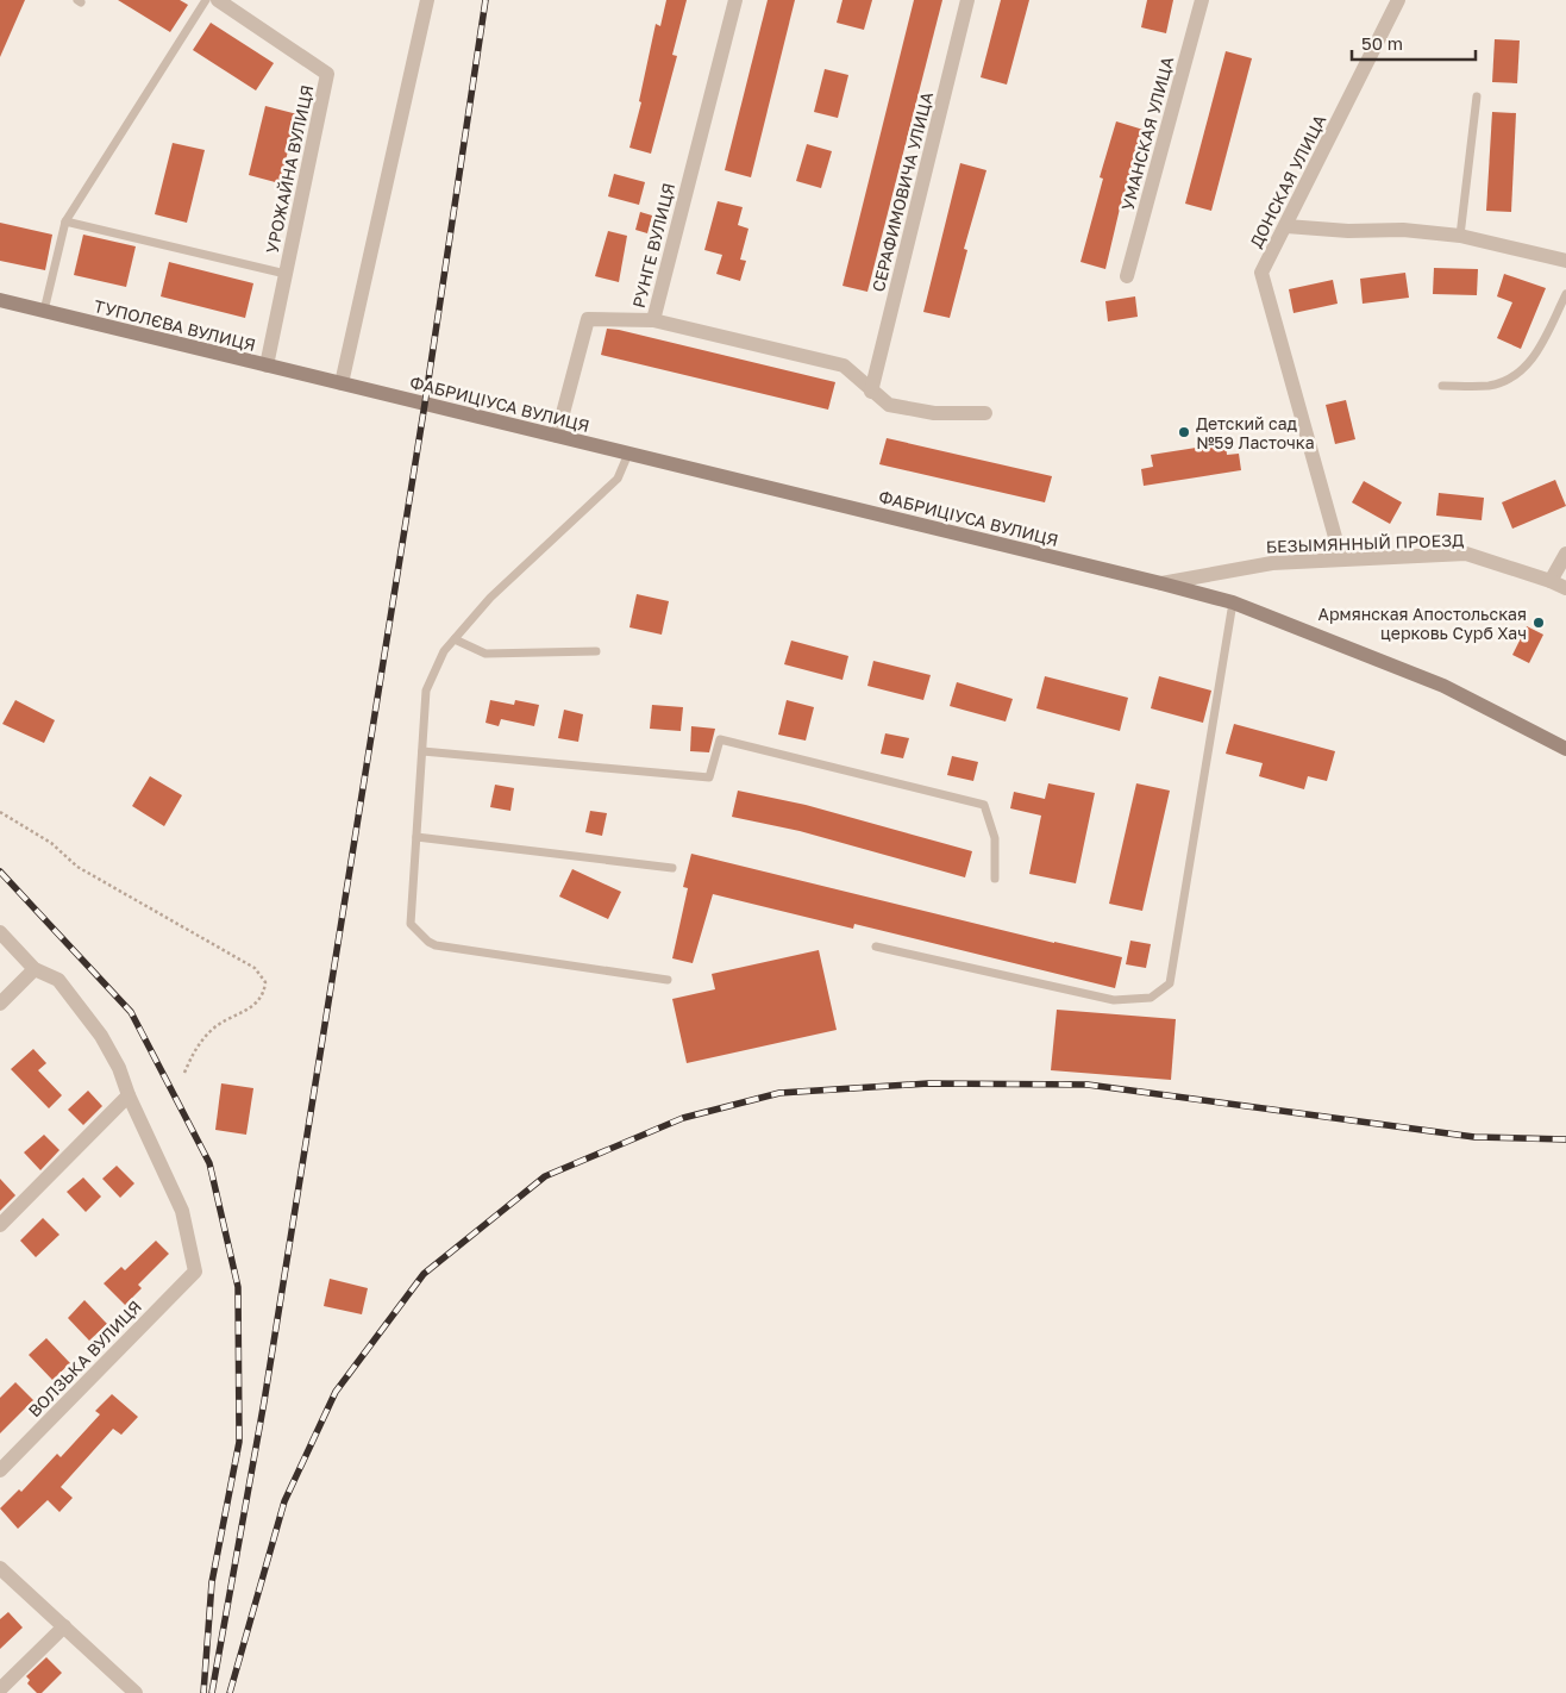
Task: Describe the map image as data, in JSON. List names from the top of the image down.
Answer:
{
  "streets": {
    "main road": ["ТУПОЛЄВА ВУЛИЦЯ", "ФАБРИЦІУСА ВУЛИЦЯ"],
    "street": [
      "УМАНСКАЯ УЛИЦА",
      "УРОЖАЙНА ВУЛИЦЯ",
      "ДОНСКАЯ УЛИЦА",
      "СЕРАФИМОВИЧА УЛИЦА",
      "РУНГЕ ВУЛИЦЯ",
      "БЕЗЫМЯННЫЙ ПРОЕЗД",
      "ВОЛЗЬКА ВУЛИЦЯ"
    ]
  },
  "crossings": [
    ["УРОЖАЙНА ВУЛИЦЯ", "ТУПОЛЄВА ВУЛИЦЯ"],
    ["ДОНСКАЯ УЛИЦА", "БЕЗЫМЯННЫЙ ПРОЕЗД"],
    ["РУНГЕ ВУЛИЦЯ", "ФАБРИЦІУСА ВУЛИЦЯ"],
    ["ТУПОЛЄВА ВУЛИЦЯ", "ФАБРИЦІУСА ВУЛИЦЯ"],
    ["ФАБРИЦІУСА ВУЛИЦЯ", "БЕЗЫМЯННЫЙ ПРОЕЗД"]
  ],
  "places": ["Детский сад №59 Ласточка", "Армянская Апостольская церковь Сурб Хач"],
  "scale_bar": "50 m"
}
